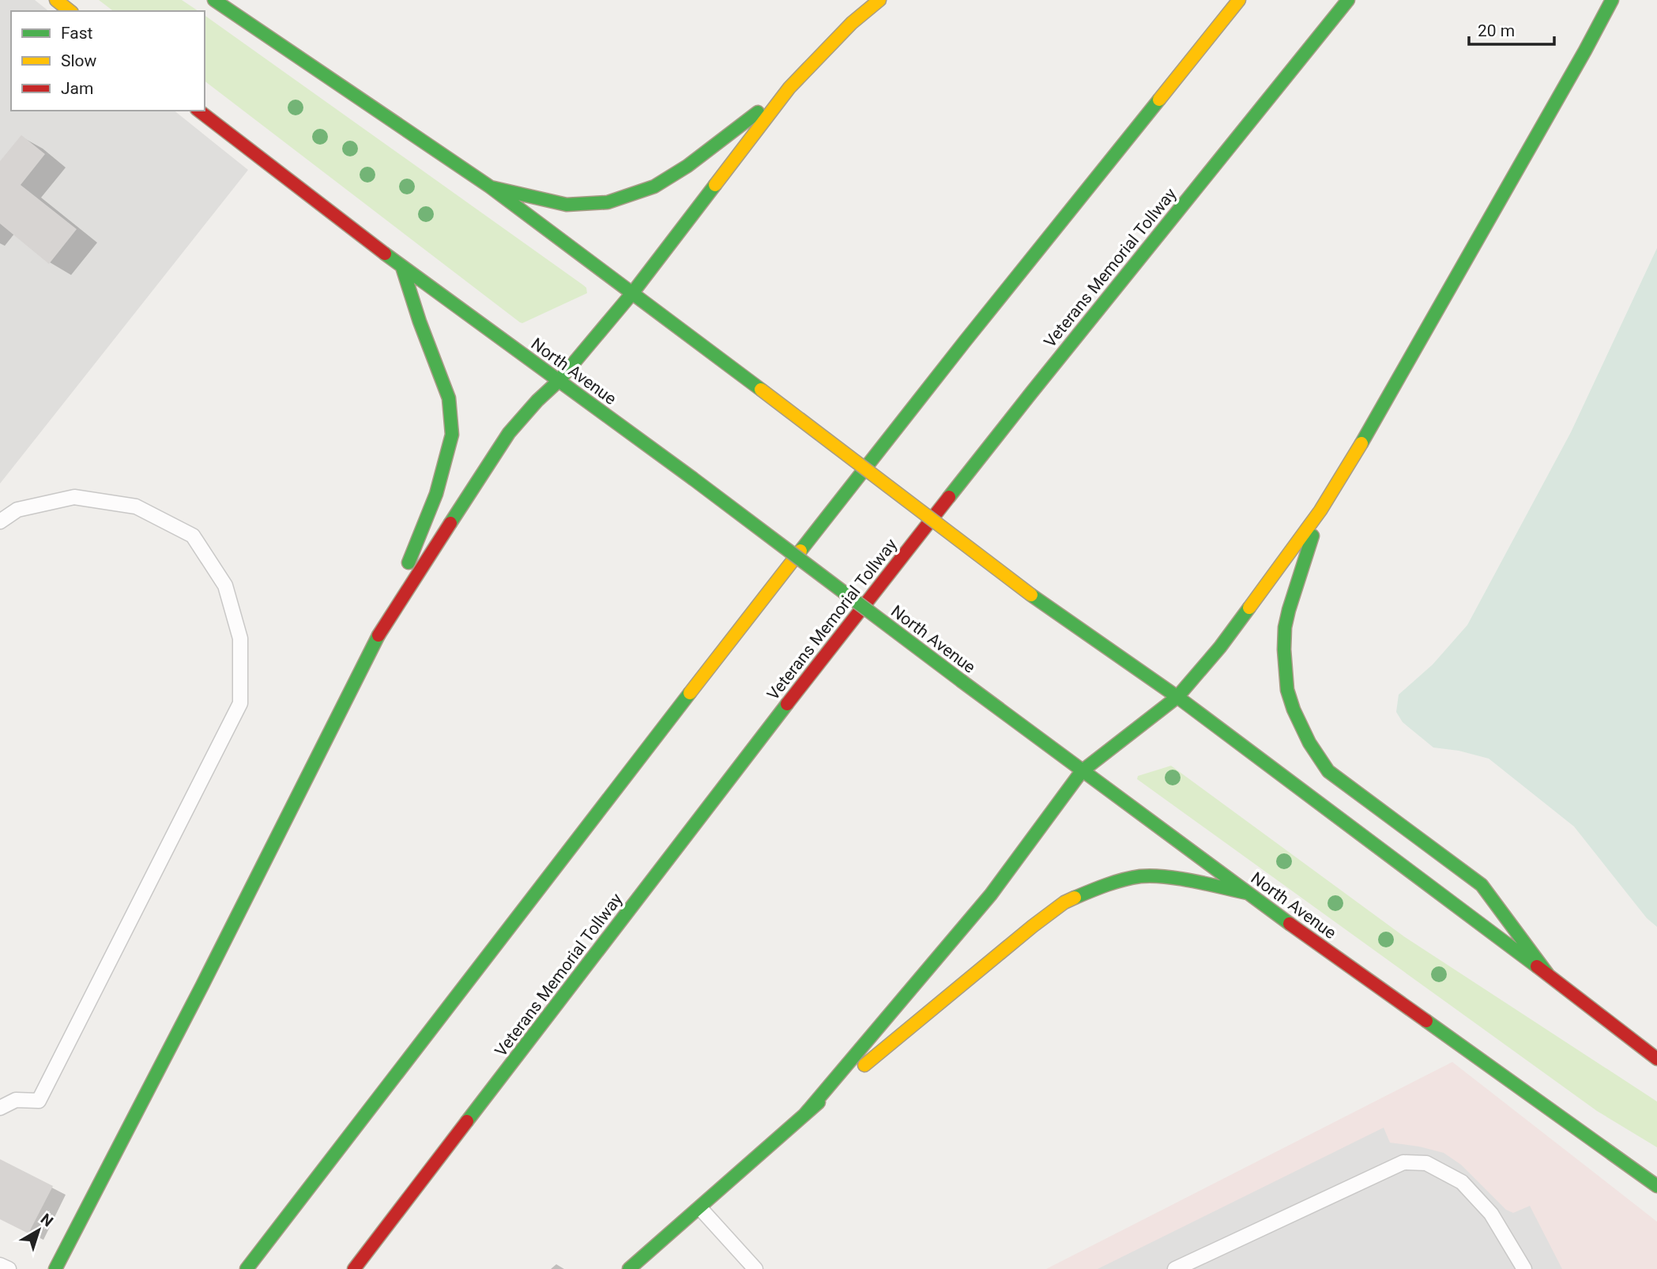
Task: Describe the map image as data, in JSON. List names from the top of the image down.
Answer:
{
  "streets": {
    "main road": ["Veterans Memorial Tollway", "North Avenue"]
  },
  "legend": ["Fast", "Slow", "Jam"],
  "scale_bar": "20 m",
  "north": "top right"
}
